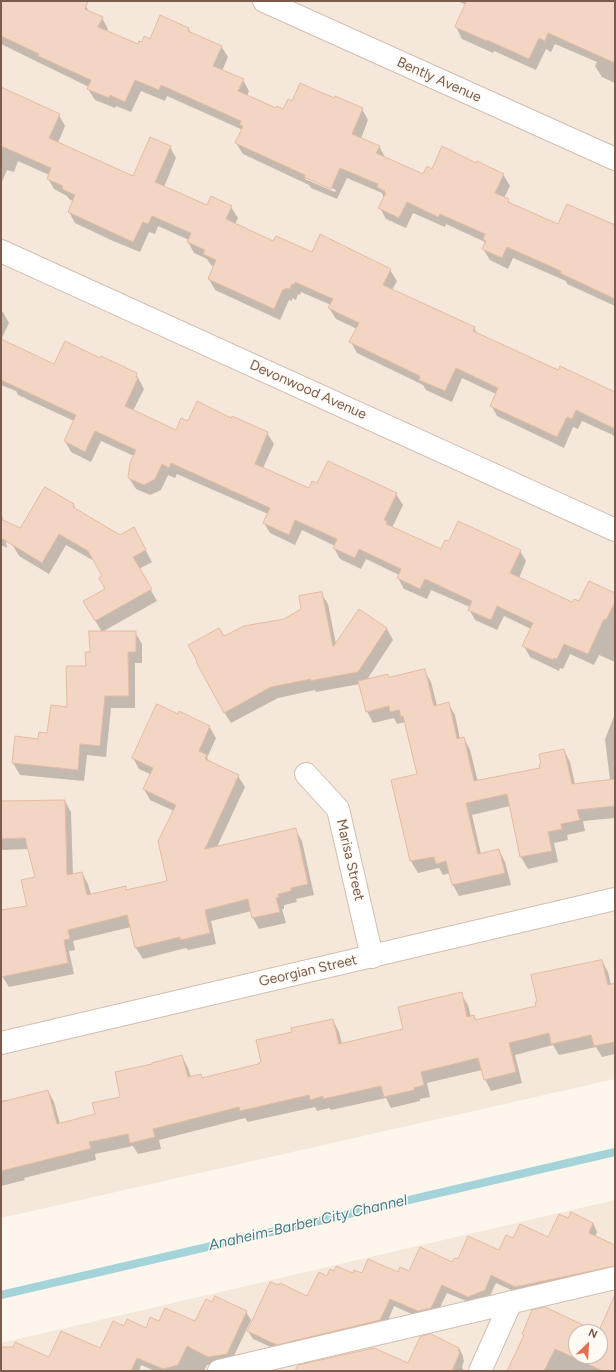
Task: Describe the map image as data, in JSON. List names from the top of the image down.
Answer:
{
  "streets": {
    "street": [
      "Bently Avenue",
      "Devonwood Avenue",
      "Marisa Street",
      "Georgian Street"
    ]
  },
  "crossings": [
    ["Marisa Street", "Georgian Street"]
  ],
  "water": ["Anaheim-Barber City Channel"],
  "north": "top right"
}
